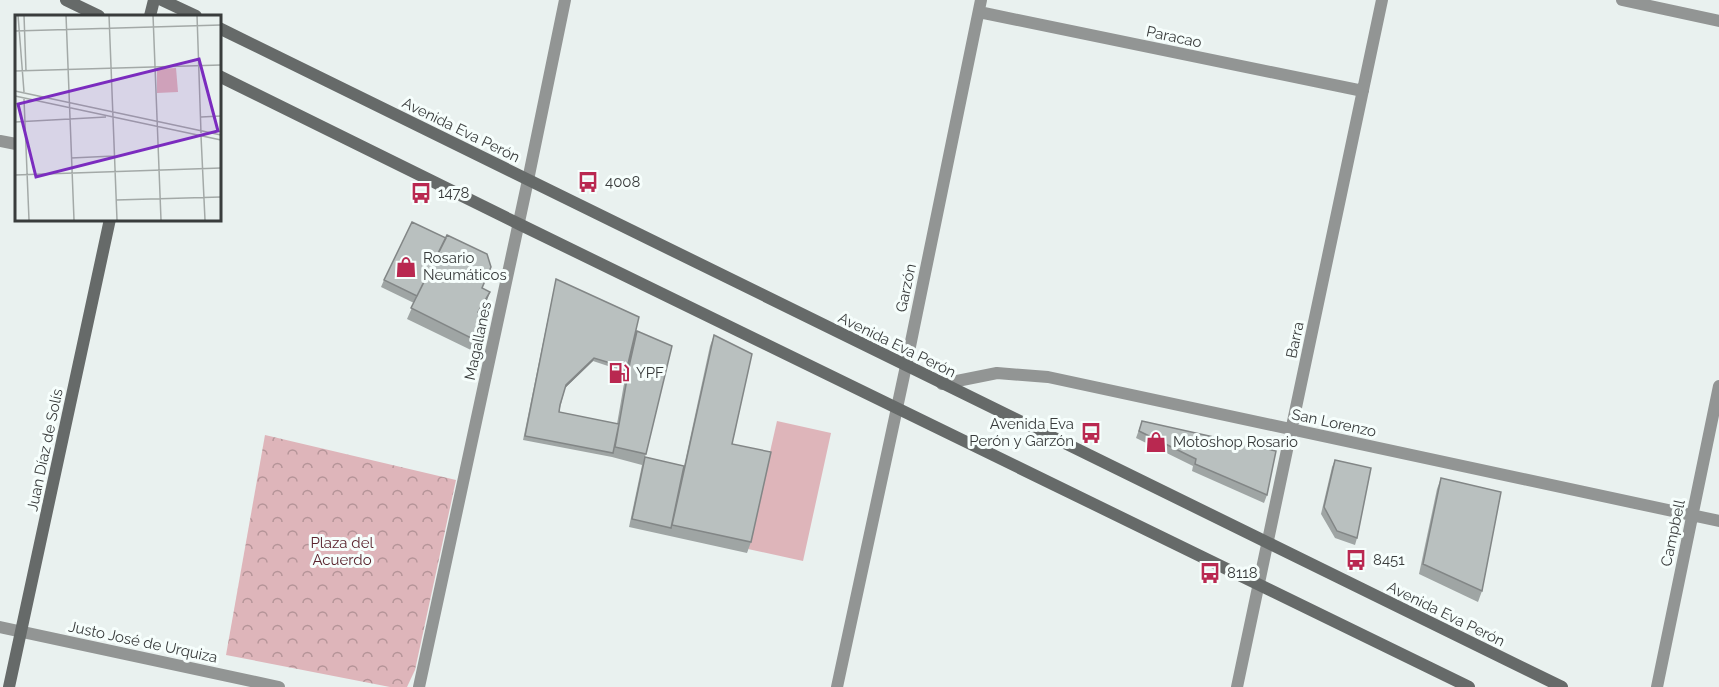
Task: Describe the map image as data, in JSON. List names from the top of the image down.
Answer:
{
  "streets": {
    "main road": ["Avenida Eva Perón", "Juan Díaz de Solís"],
    "street": [
      "Paracao",
      "Garzón",
      "Barra",
      "Magallanes",
      "San Lorenzo",
      "Campbell",
      "Justo José de Urquiza"
    ]
  },
  "crossings": [
    ["Paracao", "Garzón"],
    ["Paracao", "Barra"],
    ["Avenida Eva Perón", "Garzón"],
    ["Avenida Eva Perón", "Barra"],
    ["Avenida Eva Perón", "Magallanes"],
    ["Avenida Eva Perón", "San Lorenzo"],
    ["Barra", "San Lorenzo"],
    ["San Lorenzo", "Campbell"],
    ["Juan Díaz de Solís", "Justo José de Urquiza"]
  ],
  "parks": ["Plaza del Acuerdo"],
  "places": {
    "bus stop": [
      "4008",
      "1478",
      "Avenida Eva Perón y Garzón",
      "8451",
      "8118"
    ],
    "shop": ["Rosario Neumáticos", "Motoshop Rosario"],
    "fuel station": ["YPF"]
  }
}
